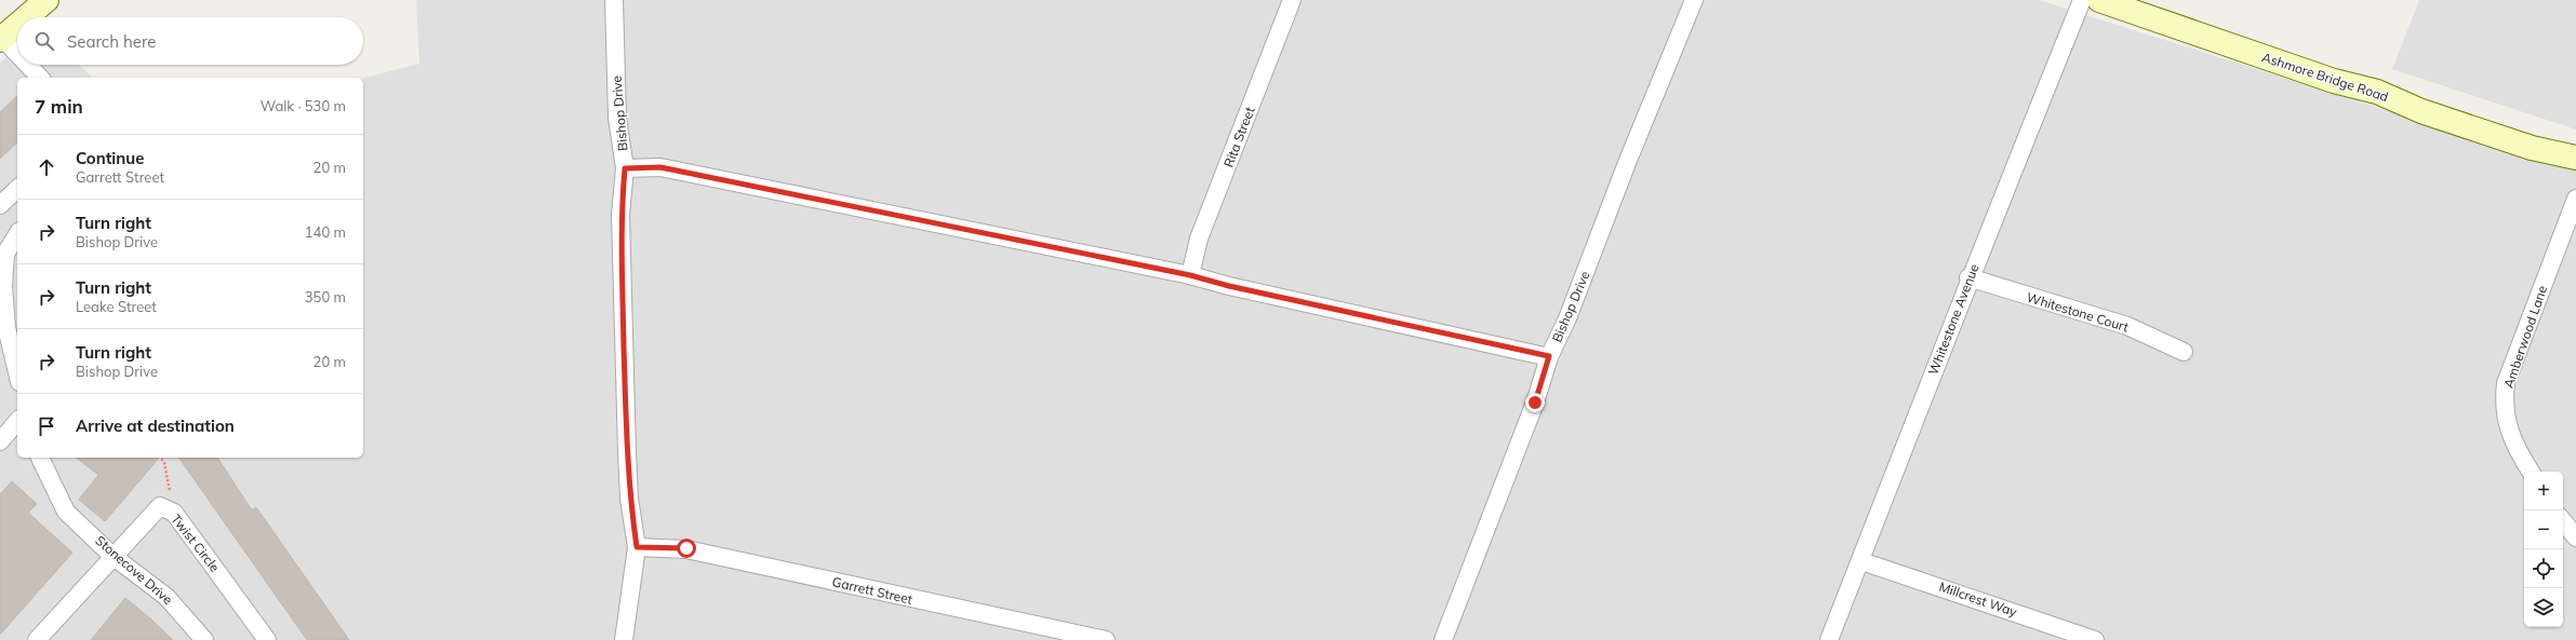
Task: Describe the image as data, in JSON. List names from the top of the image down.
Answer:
{
  "streets": {
    "main road": ["Ashmore Bridge Road"],
    "street": [
      "Bishop Drive",
      "Rita Street",
      "Whitestone Court",
      "Whitestone Avenue",
      "Amberwood Lane",
      "Twist Circle",
      "Stonecove Drive",
      "Garrett Street",
      "Millcrest Way"
    ]
  },
  "crossings": [
    ["Bishop Drive", "Garrett Street"],
    ["Whitestone Court", "Whitestone Avenue"],
    ["Whitestone Avenue", "Millcrest Way"],
    ["Twist Circle", "Stonecove Drive"]
  ],
  "page": {
    "search": "Search here",
    "heading": ["7 min", "Walk · 530 m"],
    "list": [
      ["Continue", "Garrett Street", "20 m"],
      ["Turn right", "Bishop Drive", "140 m"],
      ["Turn right", "Leake Street", "350 m"],
      ["Turn right", "Bishop Drive", "20 m"],
      "Arrive at destination"
    ],
    "map_buttons": ["+", "−"]
  }
}
